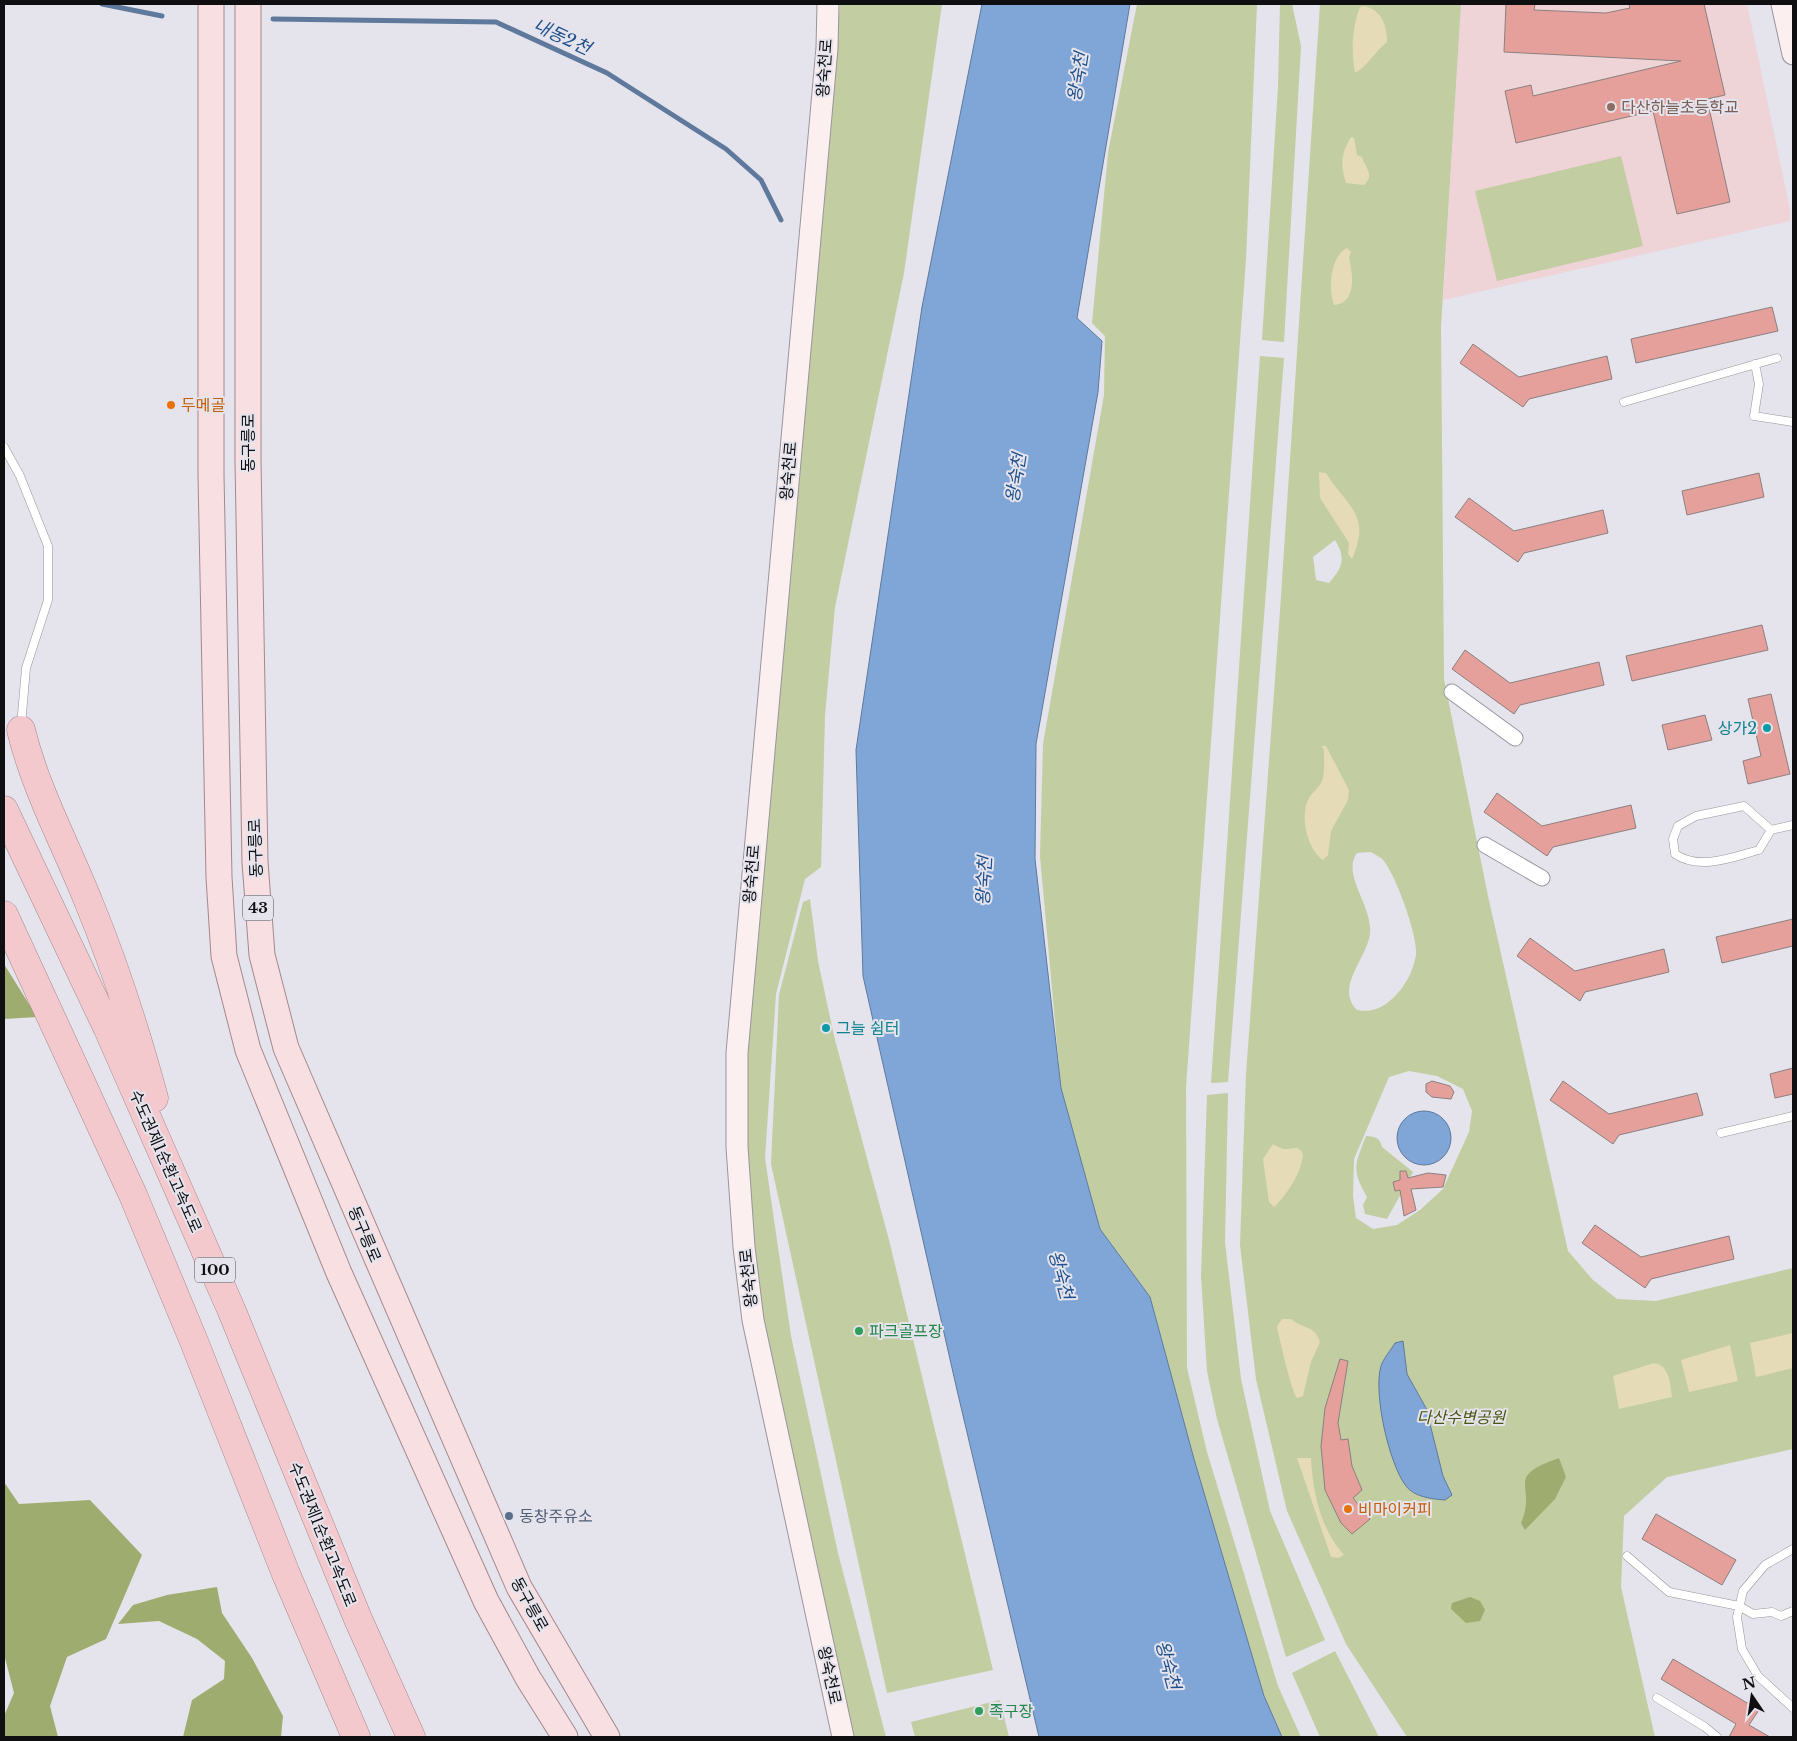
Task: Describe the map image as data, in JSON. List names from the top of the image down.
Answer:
{
  "streets": {
    "highway": ["수도권제1순환고속도로", "100"],
    "main road": ["동구릉로", "43"],
    "street": ["왕숙천로"]
  },
  "water": ["내동2천", "왕숙천"],
  "parks": ["다산수변공원"],
  "places": [
    "다산하늘초등학교",
    "두메골",
    "상가2",
    "그늘 쉼터",
    "파크골프장",
    "비마이커피",
    "동창주유소",
    "족구장"
  ],
  "north": "top"
}
